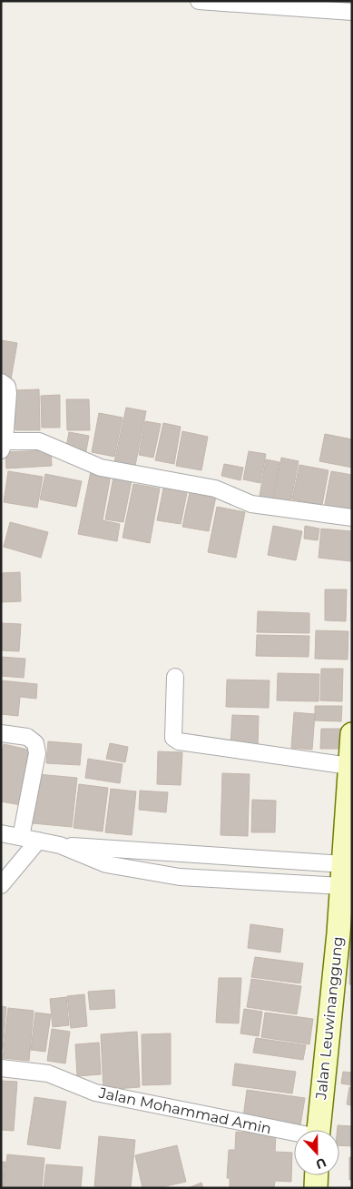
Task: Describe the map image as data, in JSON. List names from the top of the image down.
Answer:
{
  "streets": {
    "main road": ["Jalan Leuwinanggung"],
    "street": ["Jalan Mohammad Amin"]
  },
  "north": "bottom"
}
